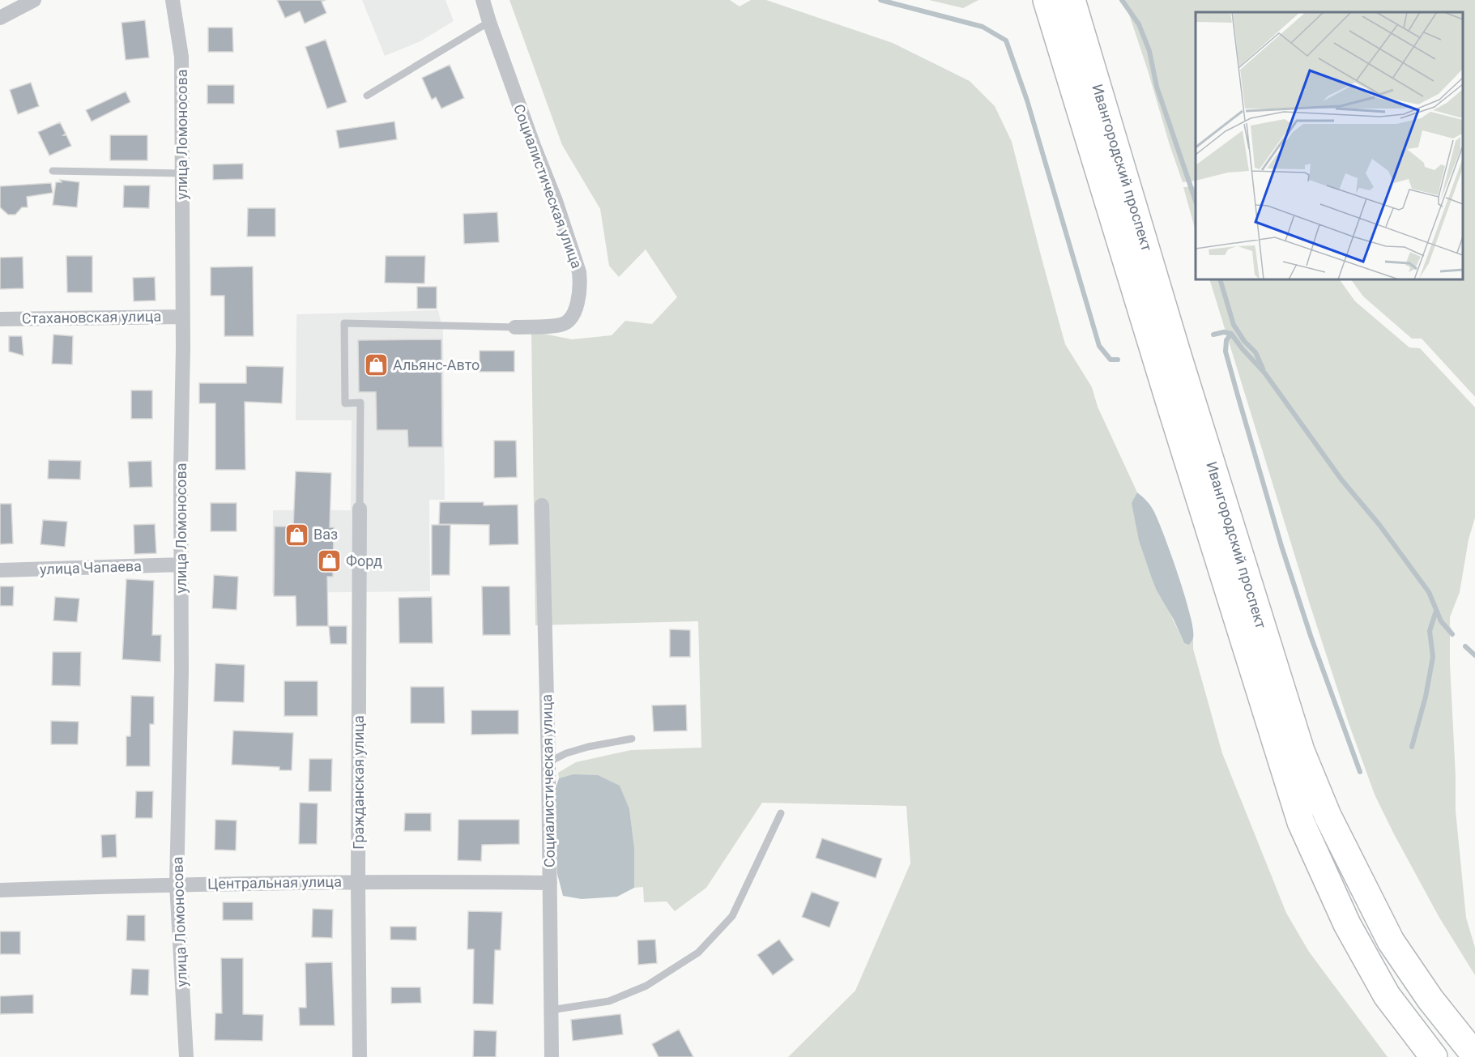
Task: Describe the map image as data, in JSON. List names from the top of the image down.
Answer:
{
  "streets": {
    "highway": ["Ивангородский проспект"],
    "street": [
      "улица Ломоносова",
      "Социалистическая улица",
      "Стахановская улица",
      "улица Чапаева",
      "Гражданская улица",
      "Центральная улица"
    ]
  },
  "crossings": [
    ["улица Ломоносова", "Стахановская улица"],
    ["улица Ломоносова", "улица Чапаева"],
    ["улица Ломоносова", "Центральная улица"],
    ["Социалистическая улица", "Центральная улица"],
    ["Гражданская улица", "Центральная улица"]
  ],
  "places": {
    "shop": ["Альянс-Авто", "Ваз", "Форд"]
  }
}
